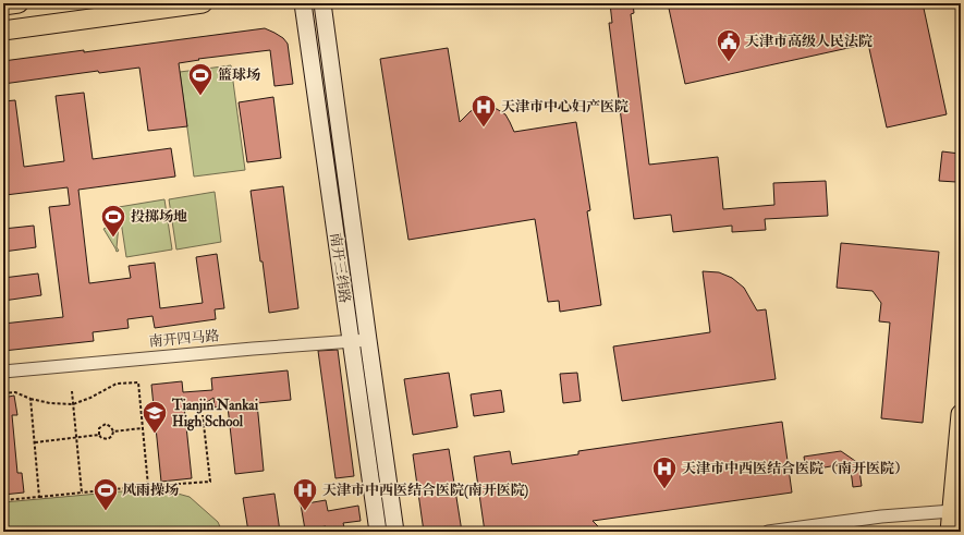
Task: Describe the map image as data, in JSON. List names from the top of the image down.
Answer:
{
  "streets": {
    "street": ["南开三纬路", "南开四马路"]
  },
  "crossings": [
    ["南开三纬路", "南开四马路"]
  ],
  "places": {
    "public building": ["天津市高级人民法院"],
    "sports": ["篮球场", "投掷场地", "风雨操场"],
    "hospital": ["天津市中心妇产医院", "天津市中西医结合医院（南开医院）", "天津市中西医结合医院(南开医院)"],
    "school or university": ["Tianjin Nankai High School"]
  }
}
